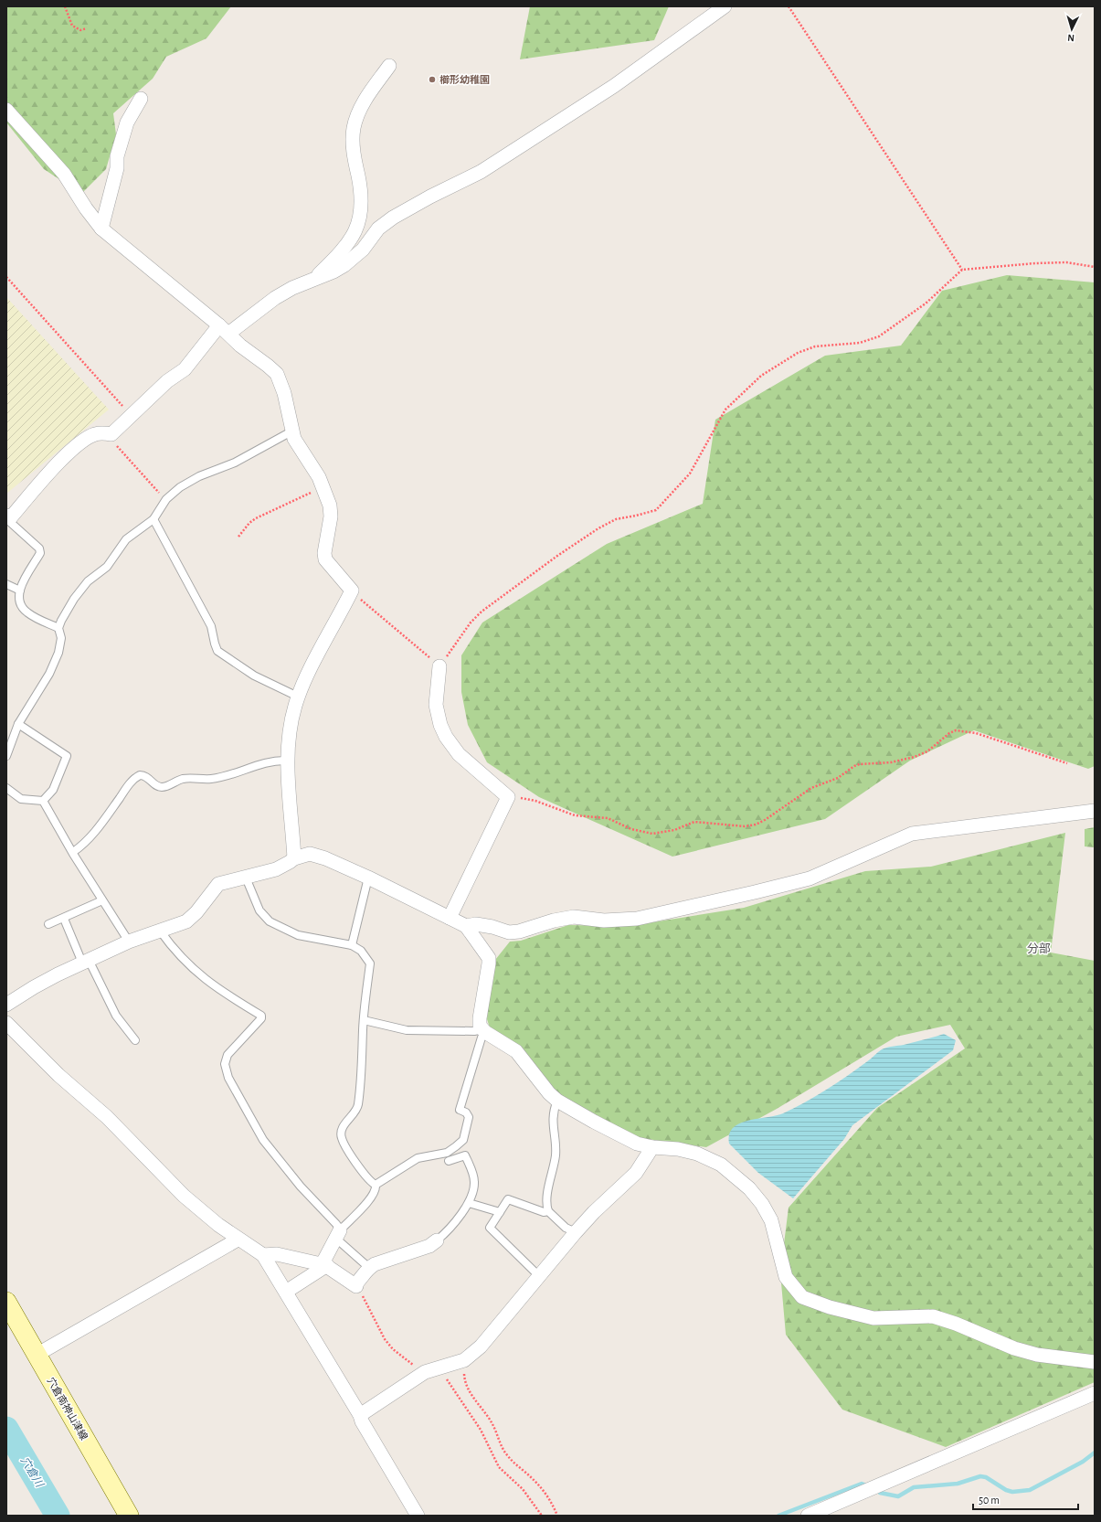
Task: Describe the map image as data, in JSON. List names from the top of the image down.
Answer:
{
  "streets": {
    "main road": ["穴倉南神山津線"]
  },
  "districts": ["分部"],
  "water": ["穴倉川"],
  "places": ["櫛形幼稚園"],
  "scale_bar": "50 m",
  "north": "bottom"
}
